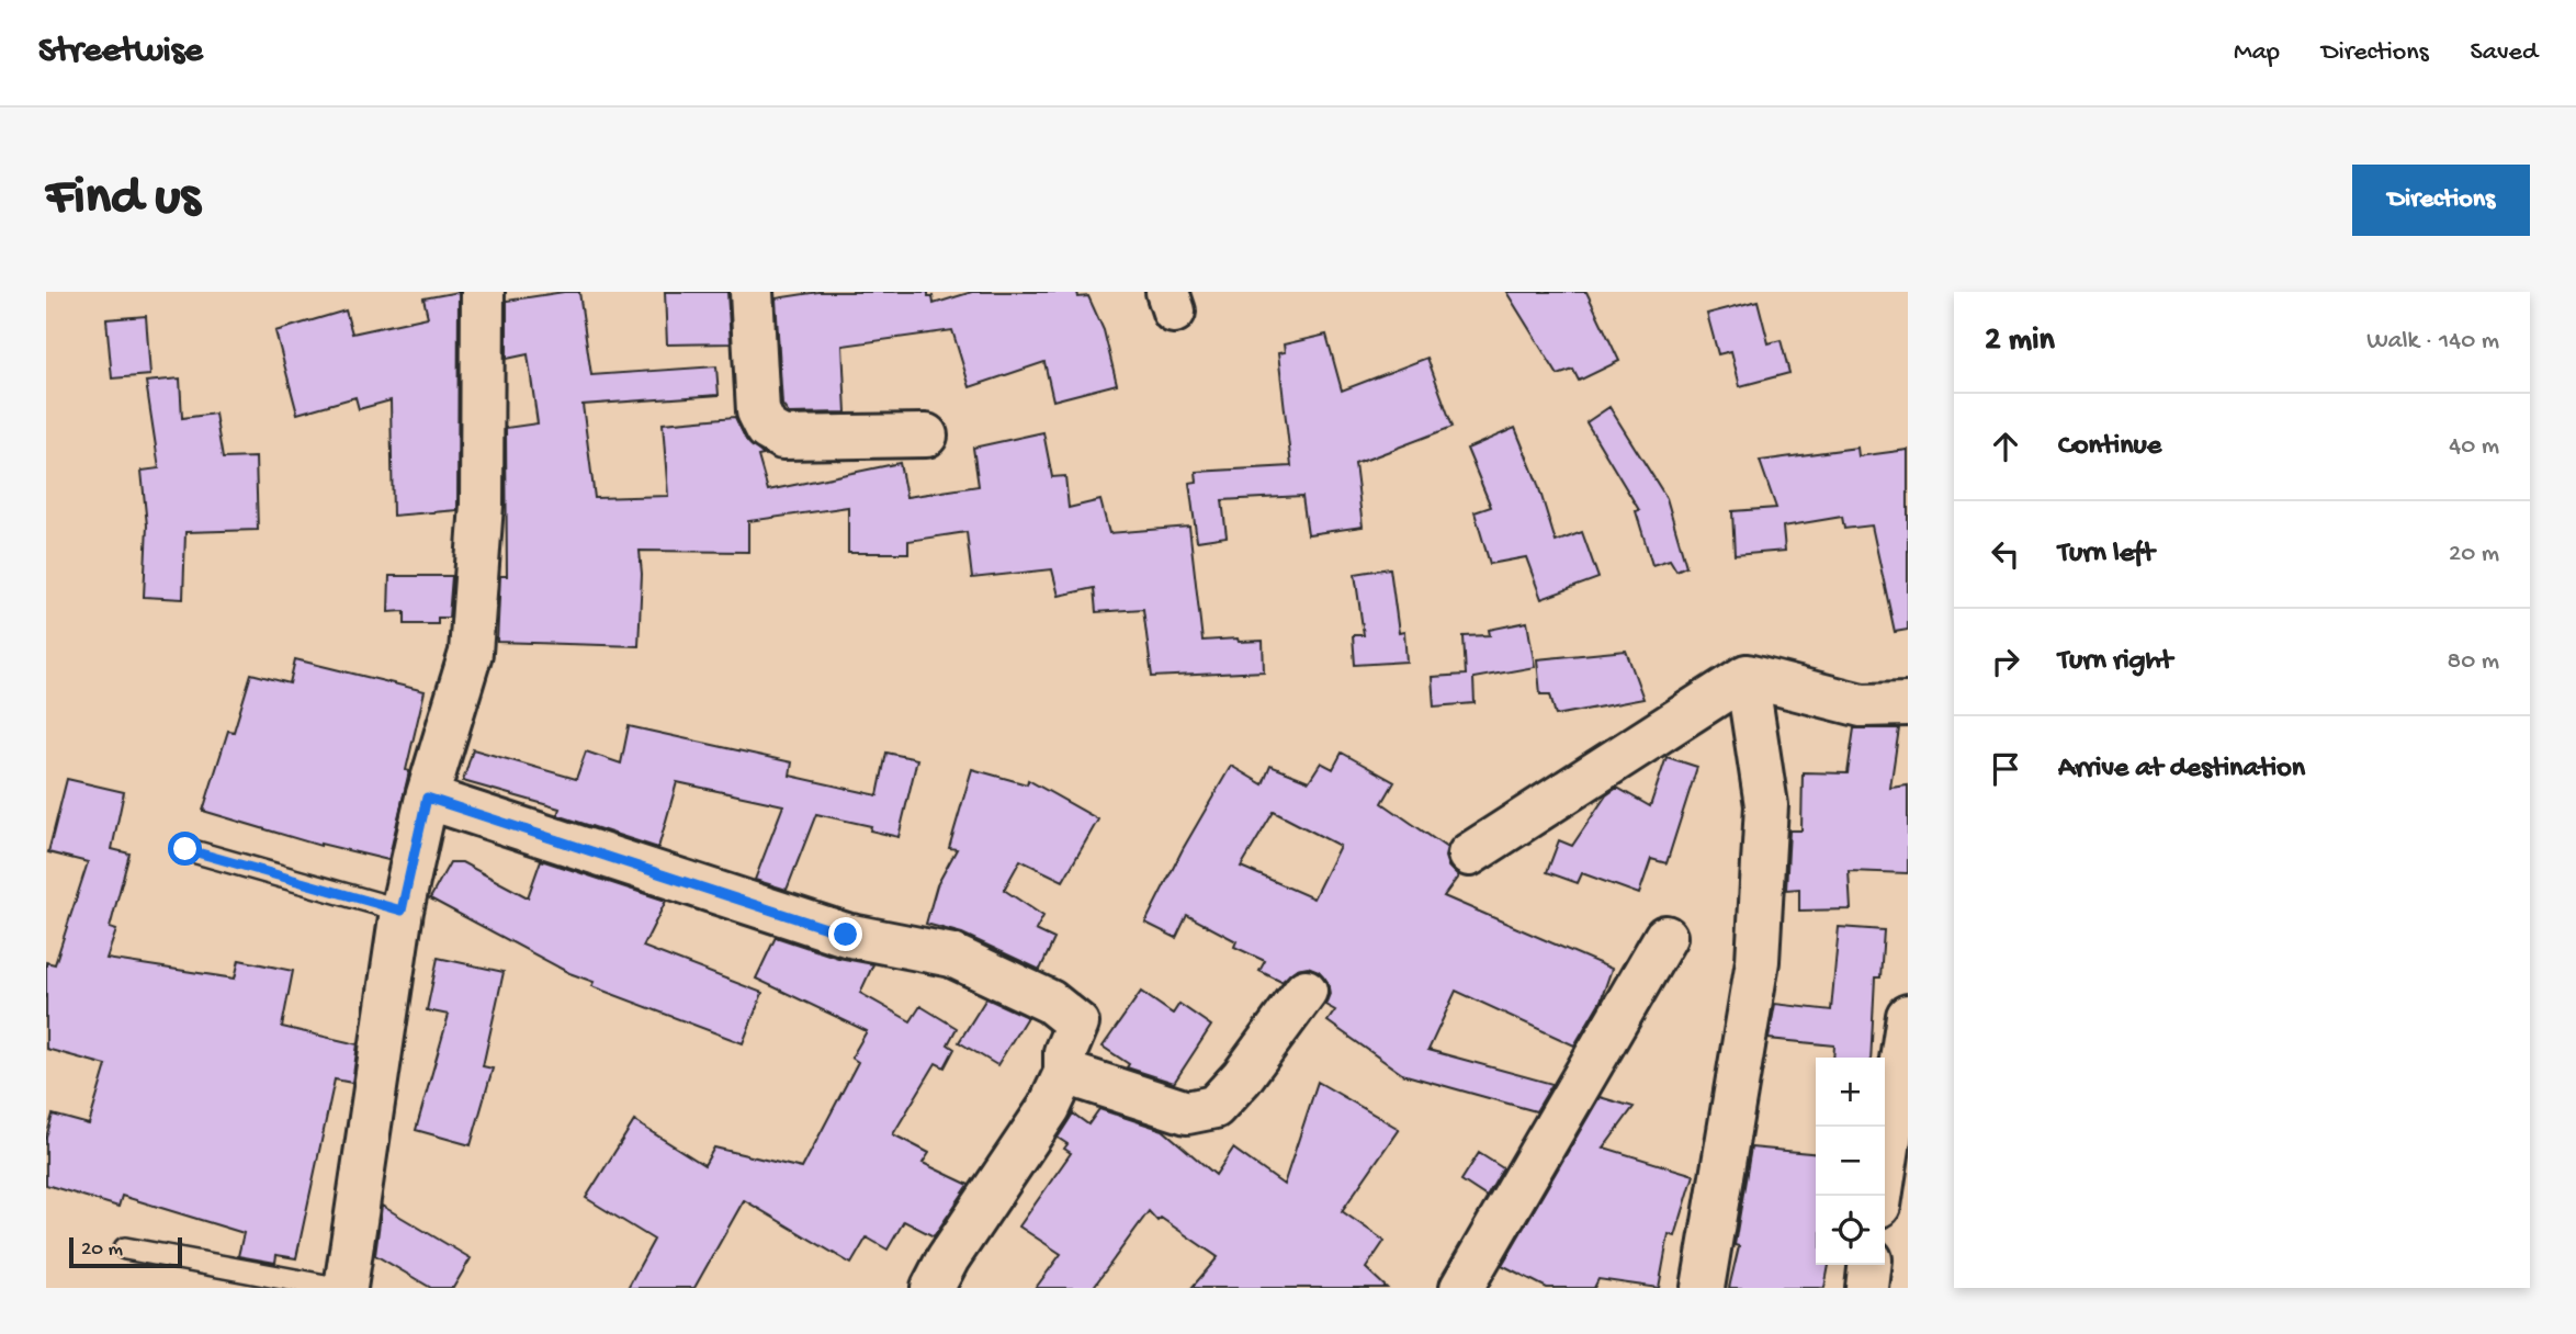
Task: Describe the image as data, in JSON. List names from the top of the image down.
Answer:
{
  "scale_bar": "20 m",
  "page": {
    "header": "Streetwise",
    "nav": ["Map", "Directions", "Saved"],
    "buttons": "Directions",
    "title": "Find us",
    "heading": ["2 min", "Walk · 140 m"],
    "list": [
      ["Continue", "40 m"],
      ["Turn left", "20 m"],
      ["Turn right", "80 m"],
      "Arrive at destination"
    ],
    "map_buttons": ["+", "−"],
    "scale": "20 m"
  }
}
